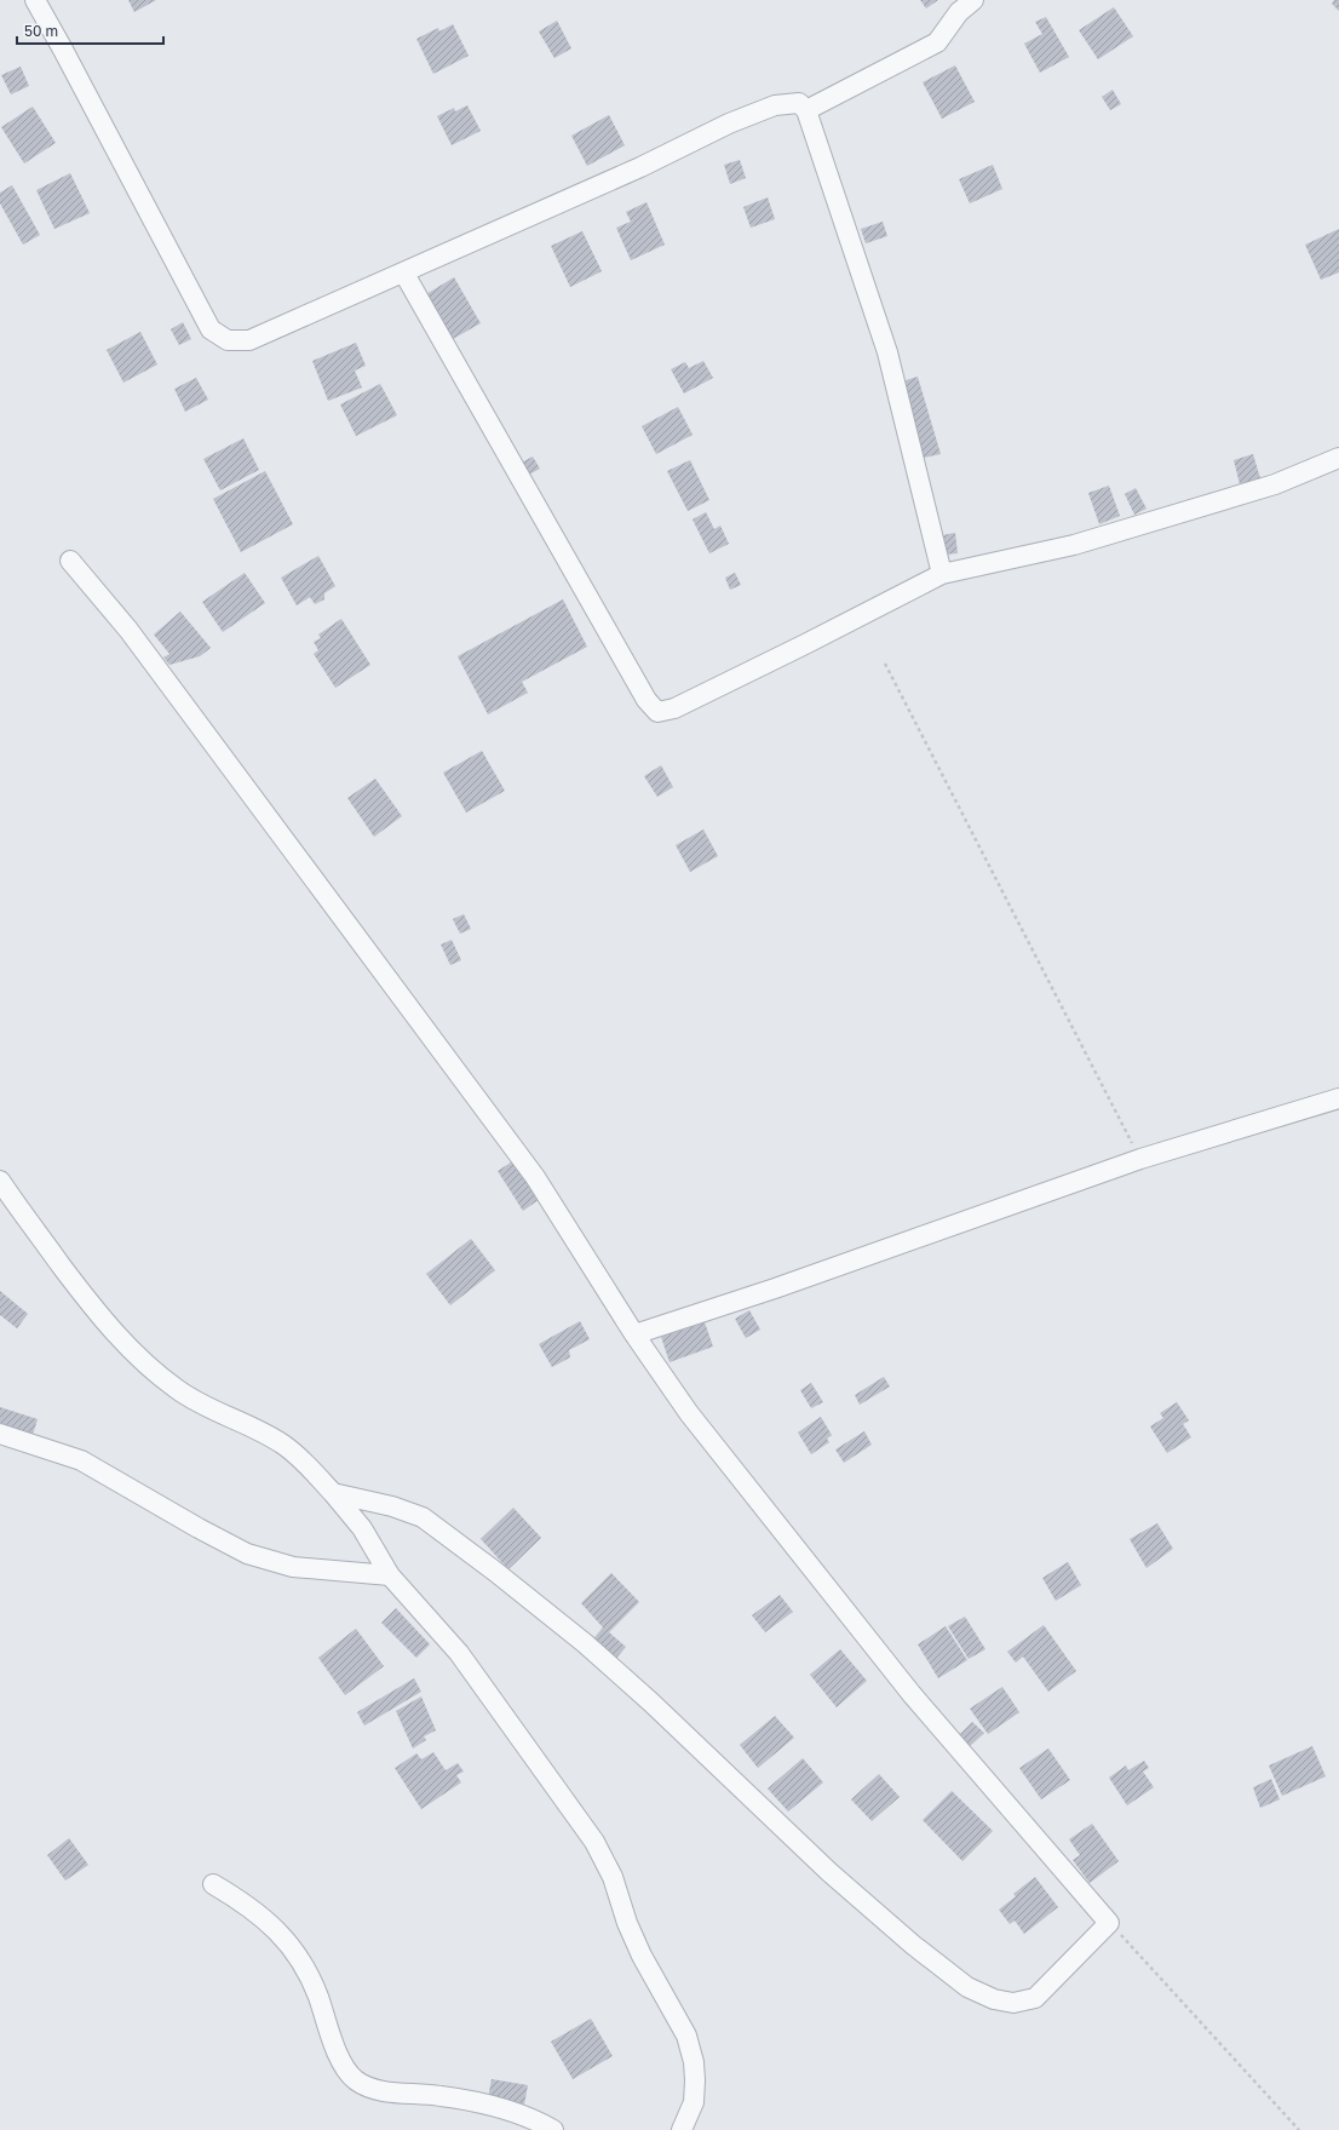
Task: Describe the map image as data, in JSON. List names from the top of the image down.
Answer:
{
  "scale_bar": "50 m"
}
